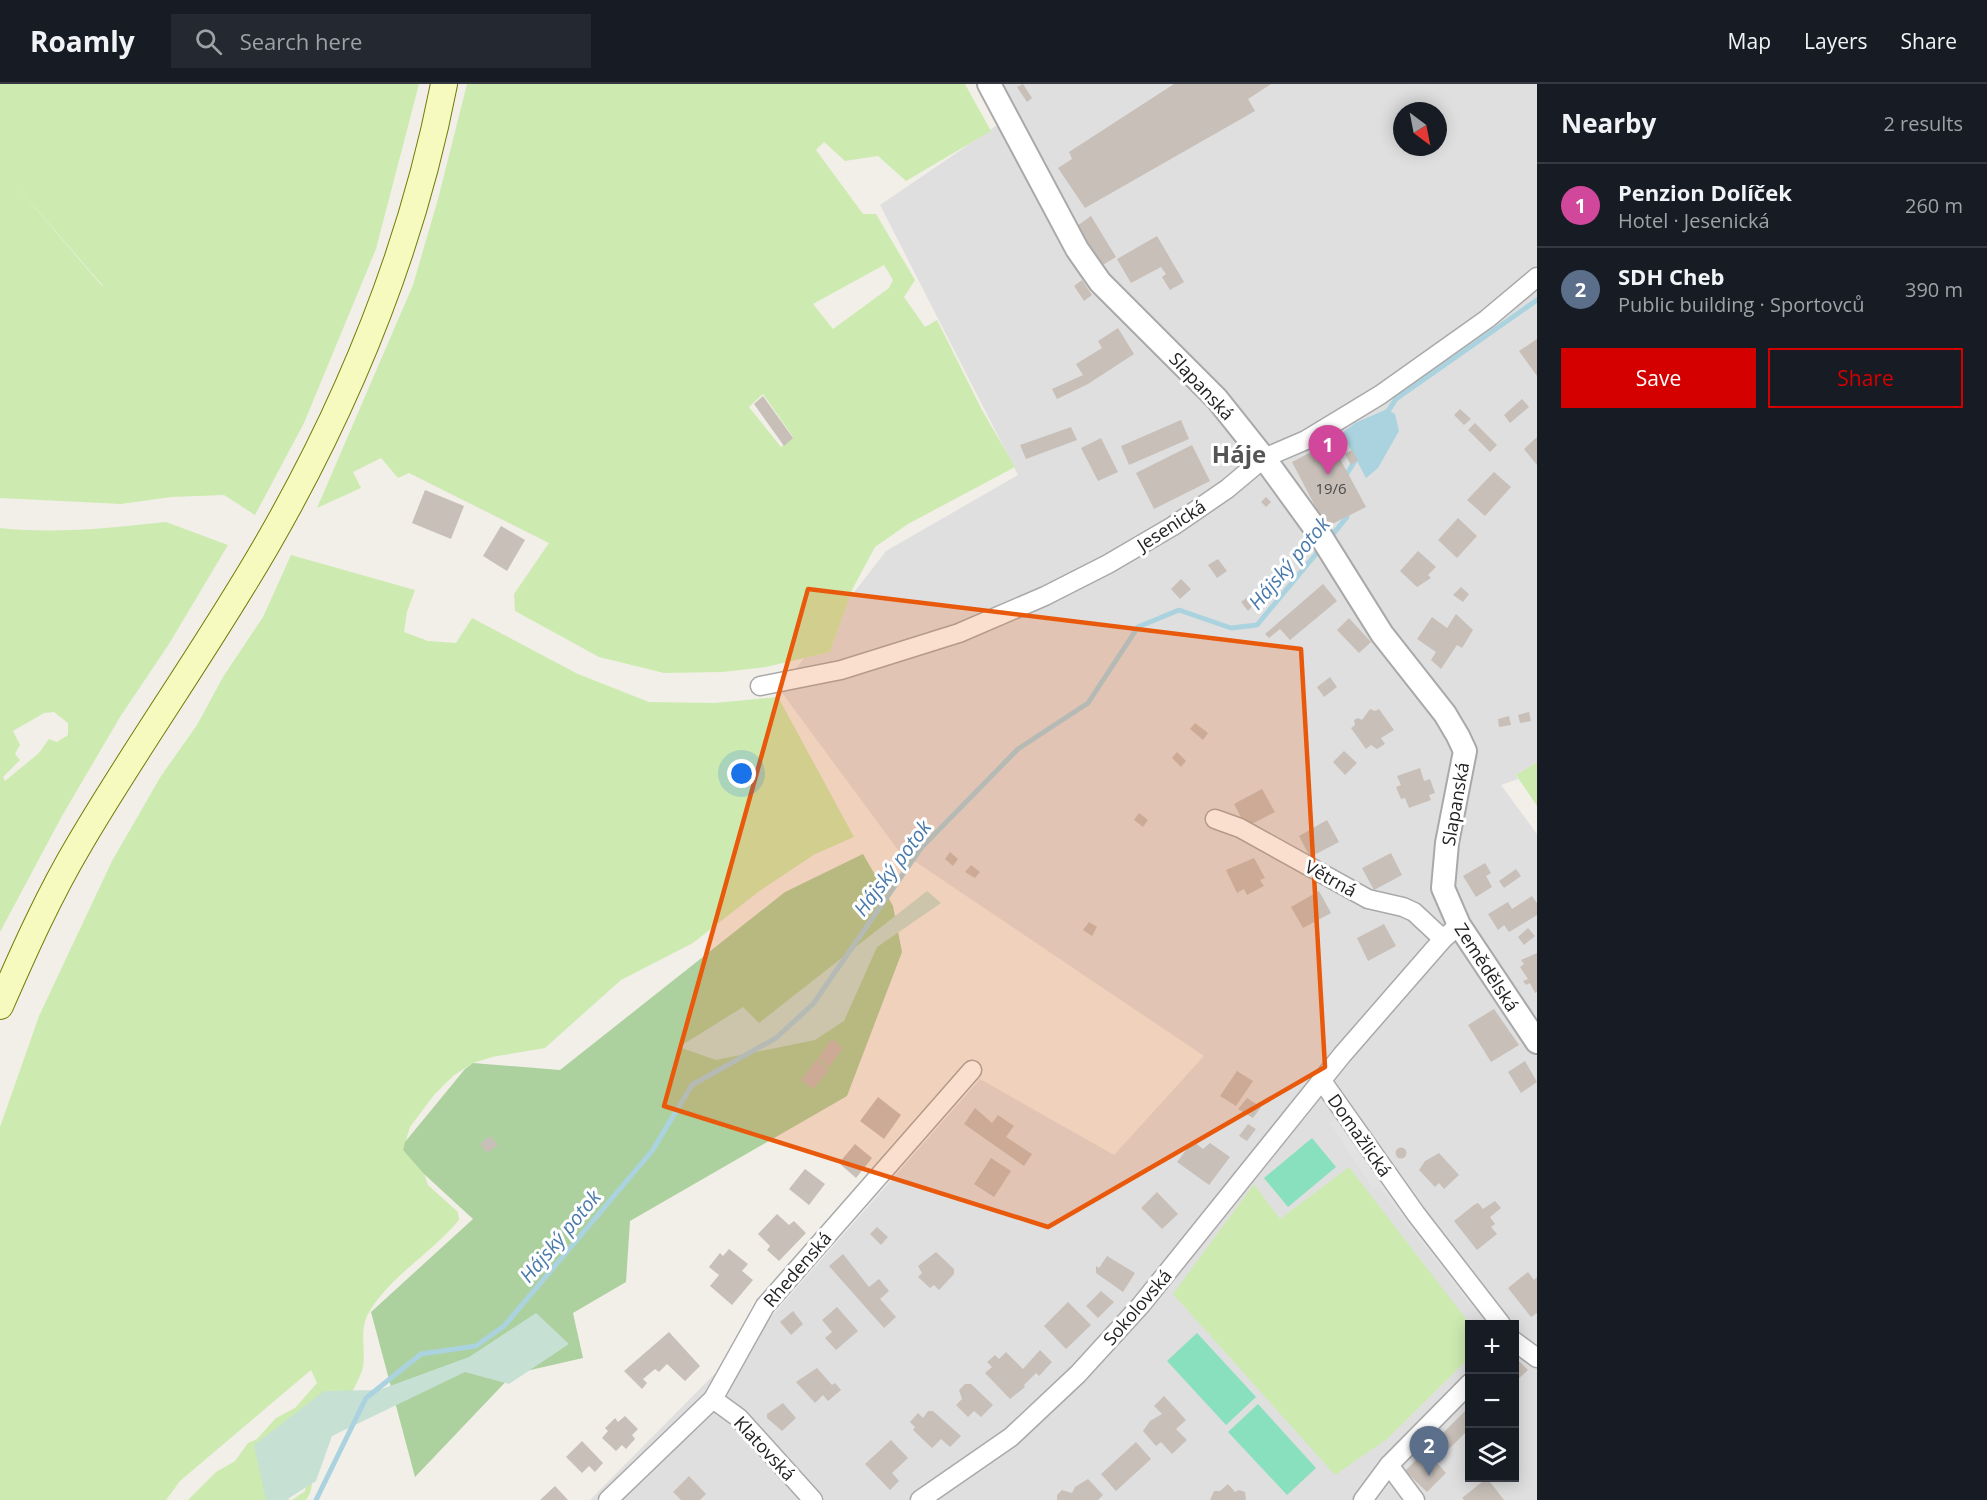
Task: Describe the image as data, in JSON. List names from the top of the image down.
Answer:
{
  "streets": {
    "street": [
      "Slapanská",
      "Jesenická",
      "Větrná",
      "Zemědělská",
      "Domažlická",
      "Rhedenská",
      "Sokolovská",
      "Klatovská"
    ]
  },
  "crossings": [
    ["Slapanská", "Jesenická"],
    ["Slapanská", "Zemědělská"],
    ["Větrná", "Zemědělská"],
    ["Větrná", "Domažlická"],
    ["Zemědělská", "Domažlická"],
    ["Domažlická", "Sokolovská"],
    ["Rhedenská", "Klatovská"]
  ],
  "districts": ["Háje"],
  "water": ["Hájský potok"],
  "house_numbers": ["19/6"],
  "north": "bottom right",
  "page": {
    "header": "Roamly",
    "search": "Search here",
    "nav": ["Map", "Layers", "Share"],
    "heading": ["Nearby", "2 results"],
    "list": [
      {
        "mark": "1",
        "name": "Penzion Dolíček",
        "note": "Hotel · Jesenická",
        "value": "260 m"
      },
      {
        "mark": "2",
        "name": "SDH Cheb",
        "note": "Public building · Sportovců",
        "value": "390 m"
      }
    ],
    "buttons": ["Save", "Share"],
    "pins": ["1", "2"],
    "map_buttons": ["+", "−"]
  }
}
